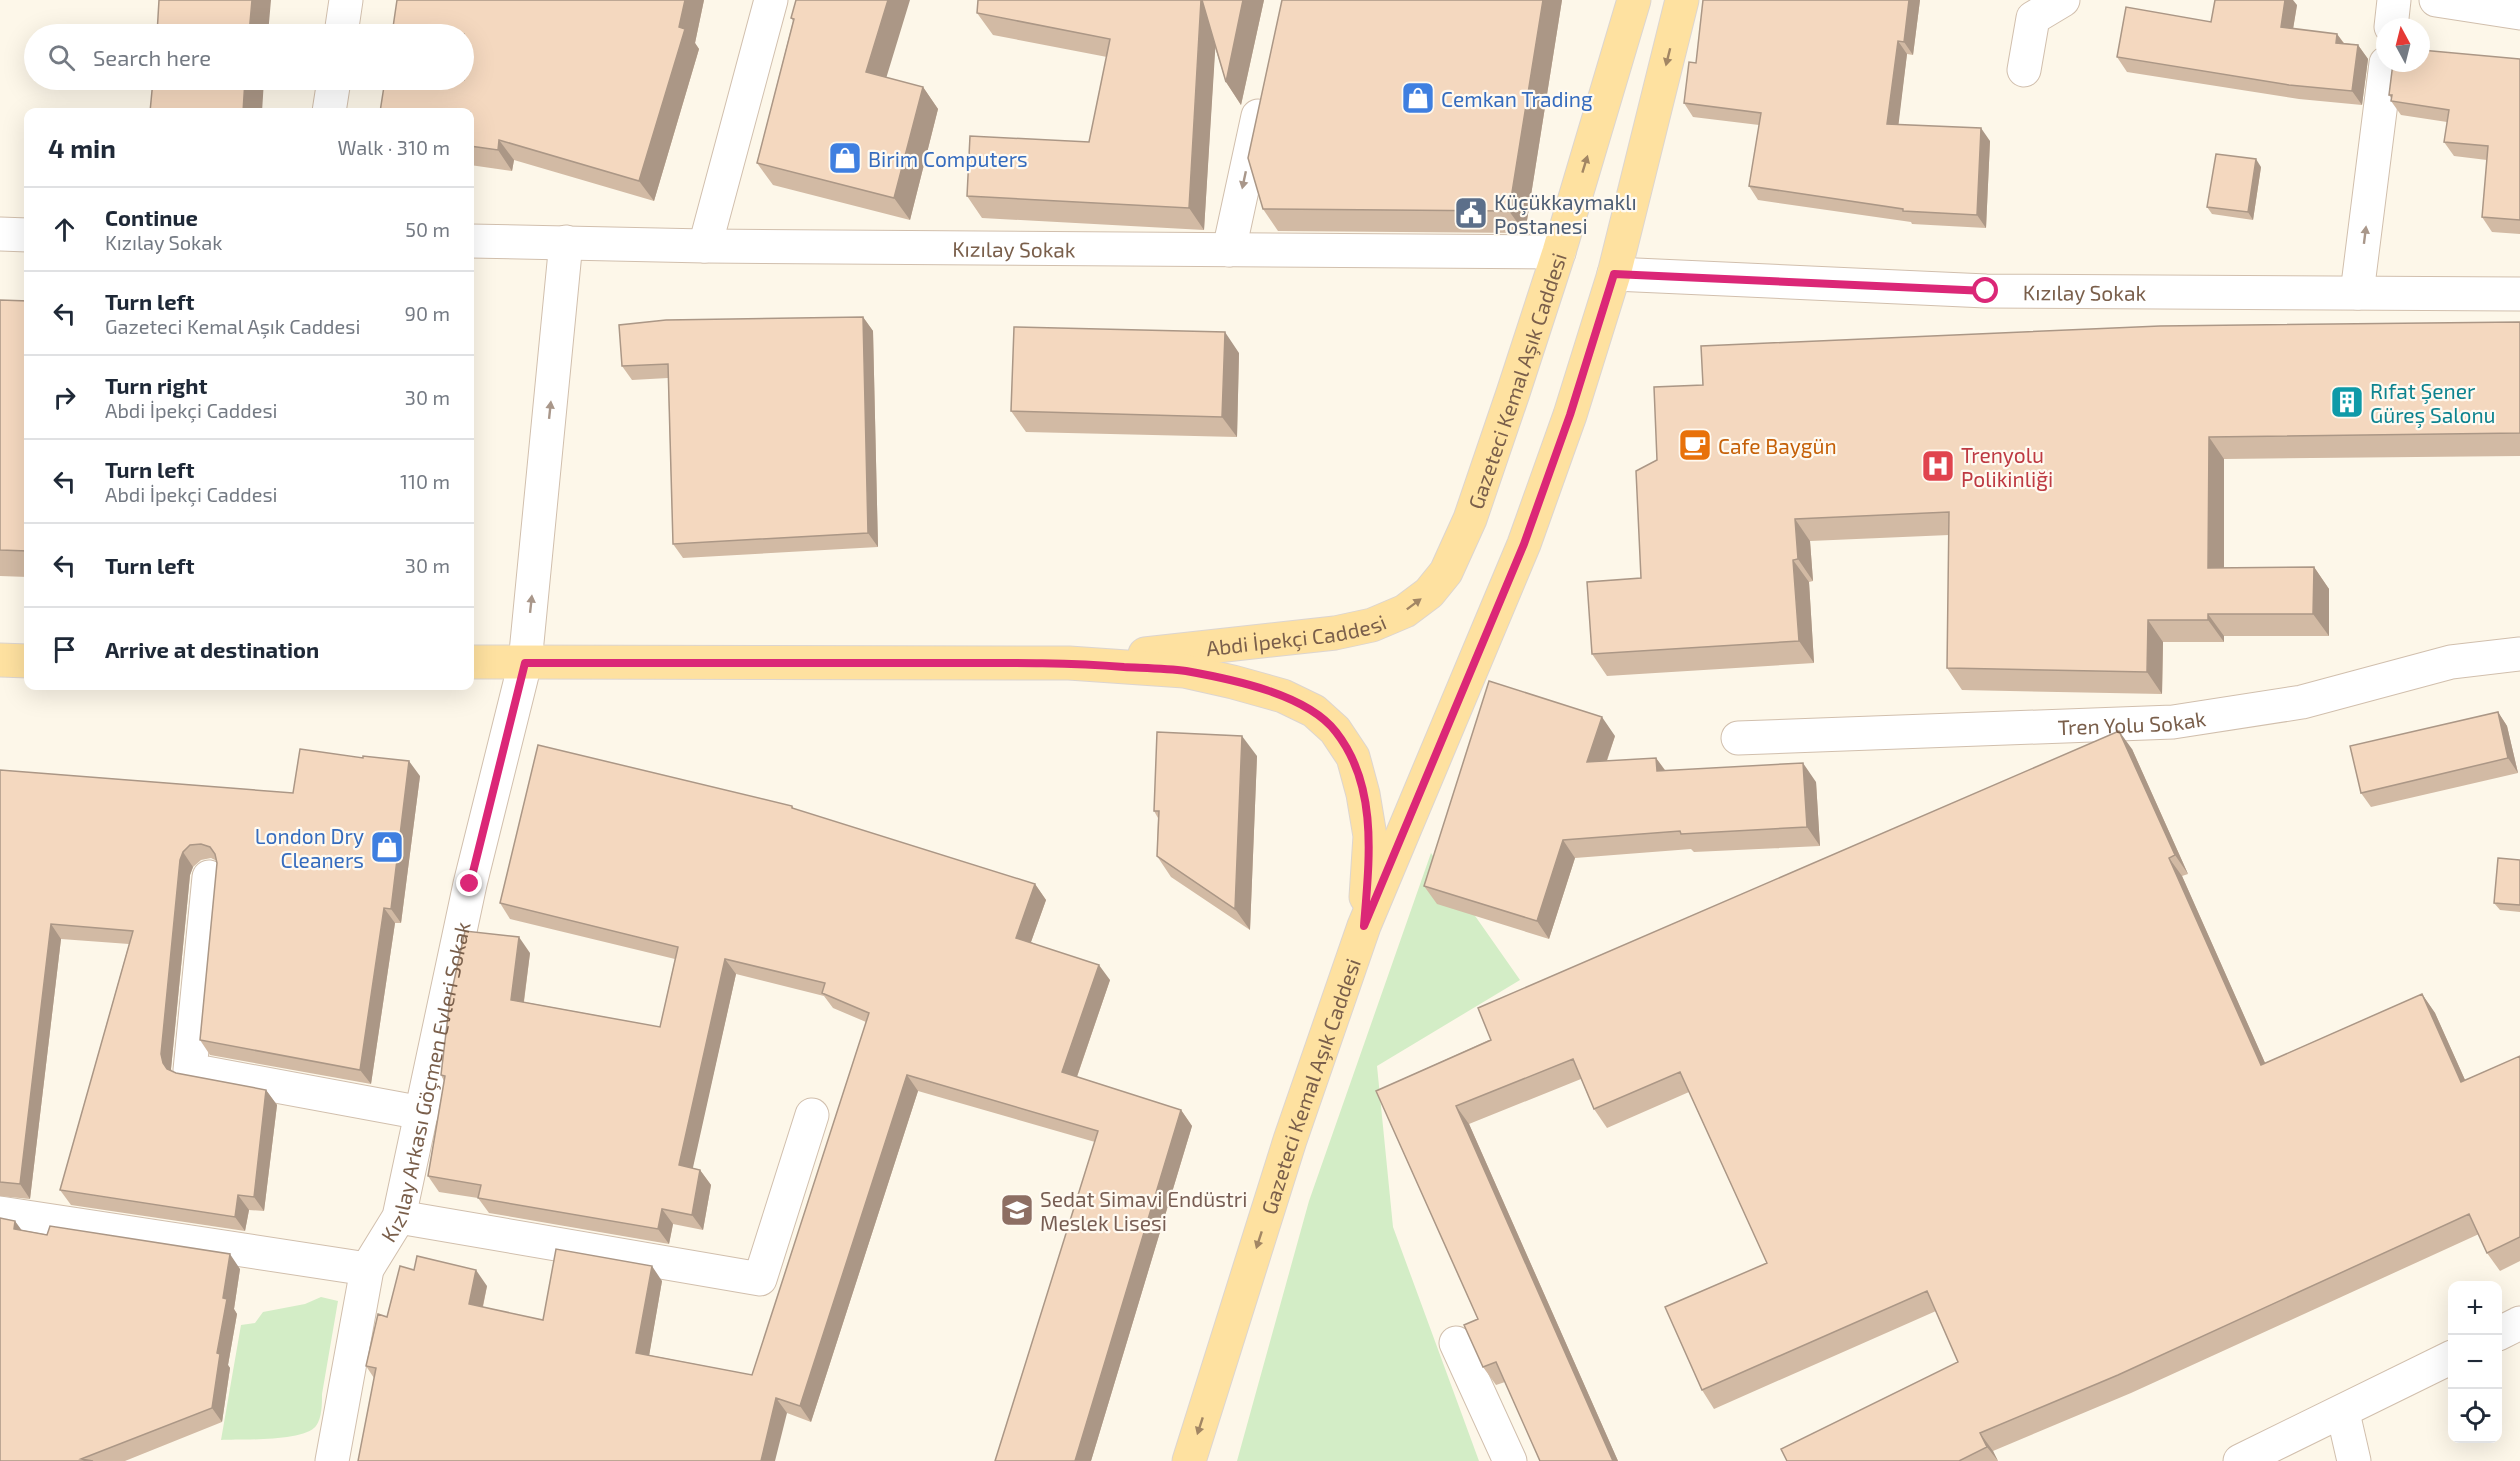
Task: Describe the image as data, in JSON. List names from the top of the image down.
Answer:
{
  "streets": {
    "main road": ["Gazeteci Kemal Aşık Caddesi", "Abdi İpekçi Caddesi"],
    "street": ["Kızılay Sokak", "Tren Yolu Sokak", "Kızılay Arkası Göçmen Evleri Sokak"]
  },
  "crossings": [
    ["Kızılay Sokak", "Gazeteci Kemal Aşık Caddesi"],
    ["Kızılay Sokak", "Kızılay Arkası Göçmen Evleri Sokak"],
    ["Gazeteci Kemal Aşık Caddesi", "Abdi İpekçi Caddesi"],
    ["Abdi İpekçi Caddesi", "Kızılay Arkası Göçmen Evleri Sokak"]
  ],
  "places": {
    "shop": ["Cemkan Trading", "Birim Computers", "London Dry Cleaners"],
    "public building": ["Küçükkaymaklı Postanesi"],
    "building": ["Rıfat Şener Güreş Salonu"],
    "cafe": ["Cafe Baygün"],
    "hospital": ["Trenyolu Polikinliği"],
    "school or university": ["Sedat Simavi Endüstri Meslek Lisesi"]
  },
  "north": "top",
  "page": {
    "search": "Search here",
    "heading": ["4 min", "Walk · 310 m"],
    "list": [
      ["Continue", "Kızılay Sokak", "50 m"],
      ["Turn left", "Gazeteci Kemal Aşık Caddesi", "90 m"],
      ["Turn right", "Abdi İpekçi Caddesi", "30 m"],
      ["Turn left", "Abdi İpekçi Caddesi", "110 m"],
      ["Turn left", "30 m"],
      "Arrive at destination"
    ],
    "map_buttons": ["+", "−"]
  }
}
